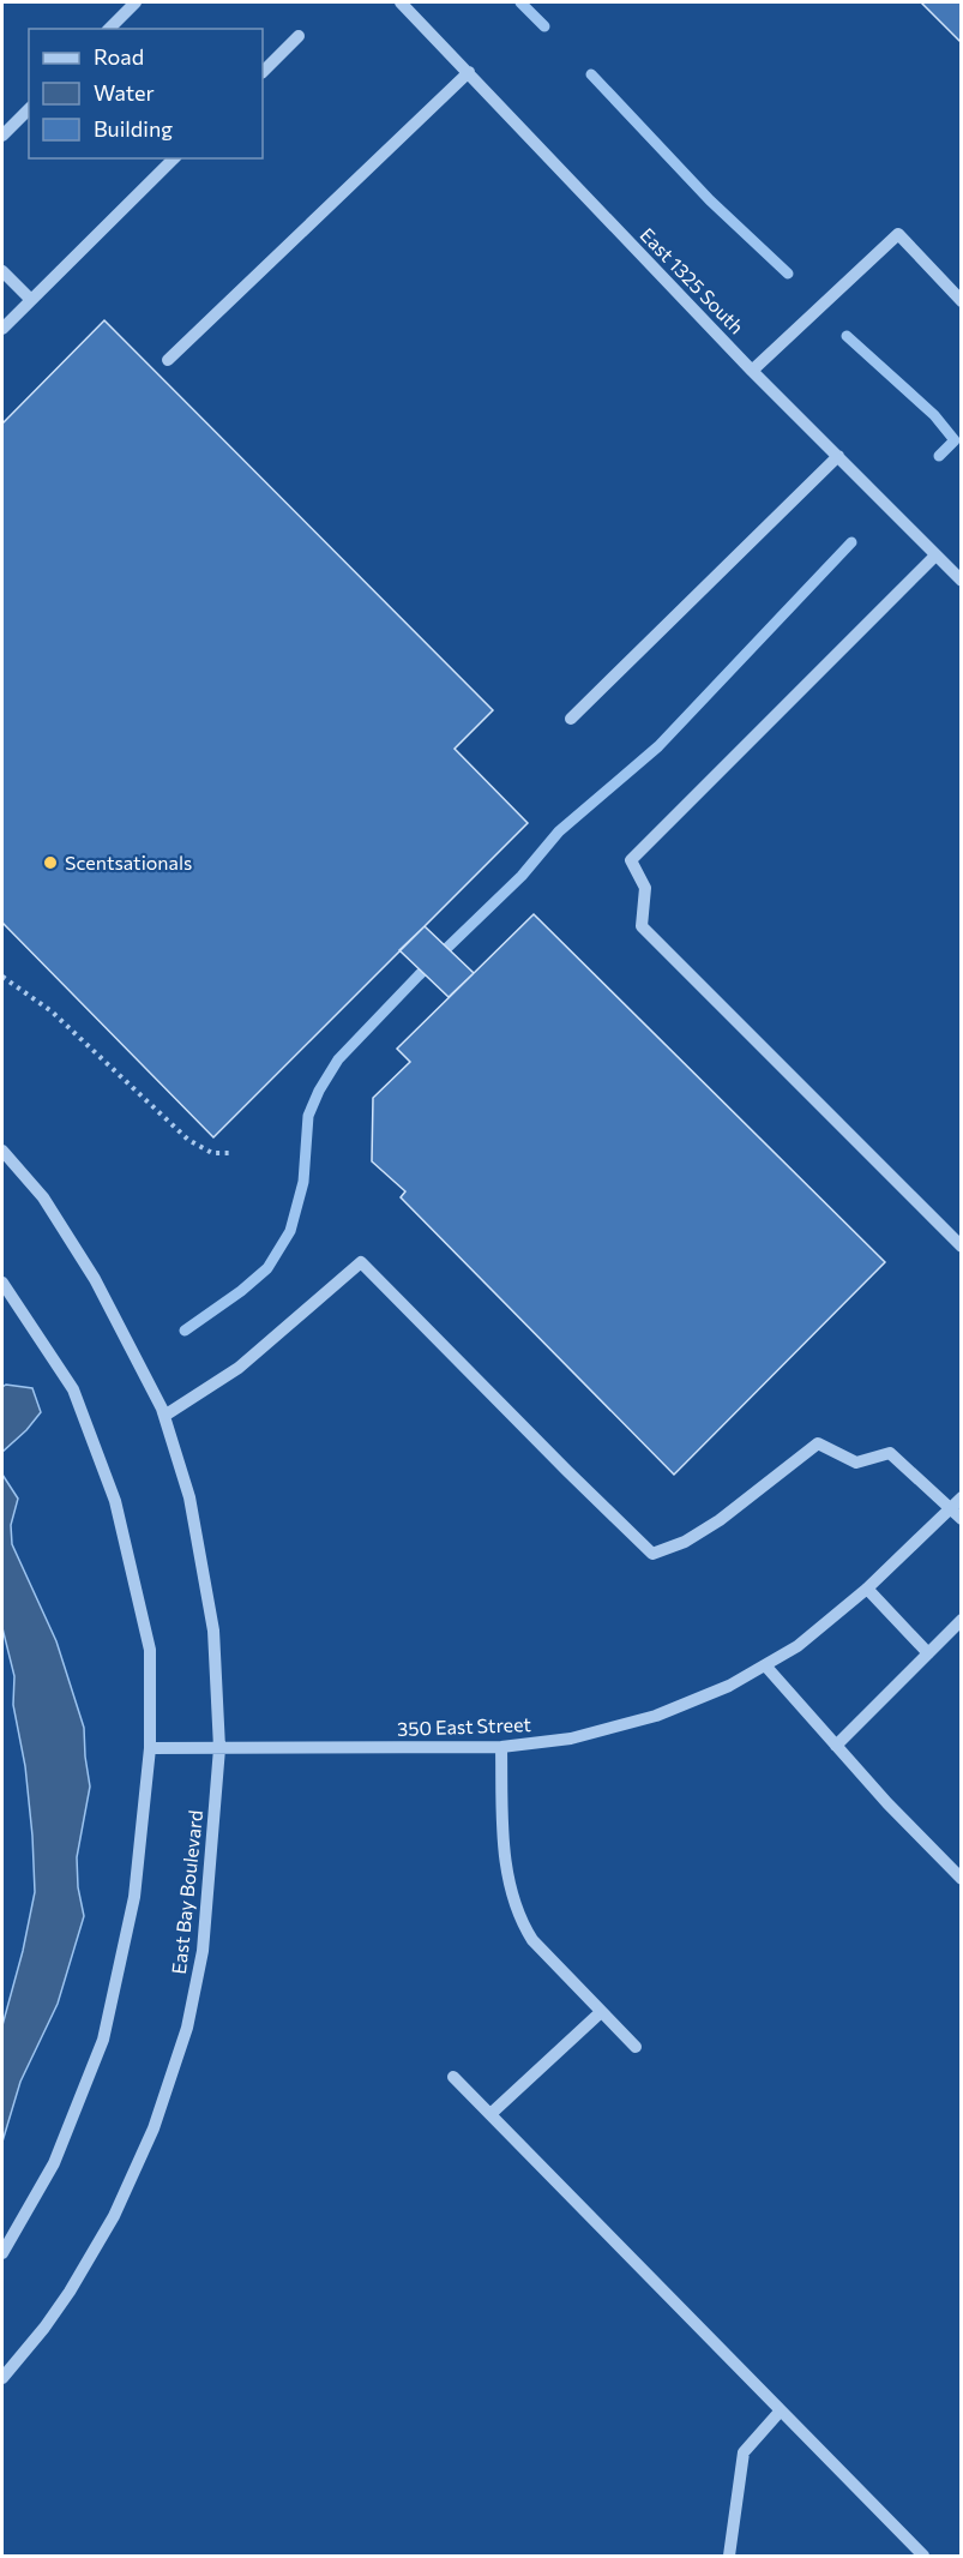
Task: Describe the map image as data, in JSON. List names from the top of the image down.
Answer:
{
  "streets": {
    "street": ["East 1325 South", "350 East Street", "East Bay Boulevard"]
  },
  "crossings": [
    ["350 East Street", "East Bay Boulevard"]
  ],
  "places": ["Scentsationals"],
  "legend": ["Road", "Water", "Building"]
}
